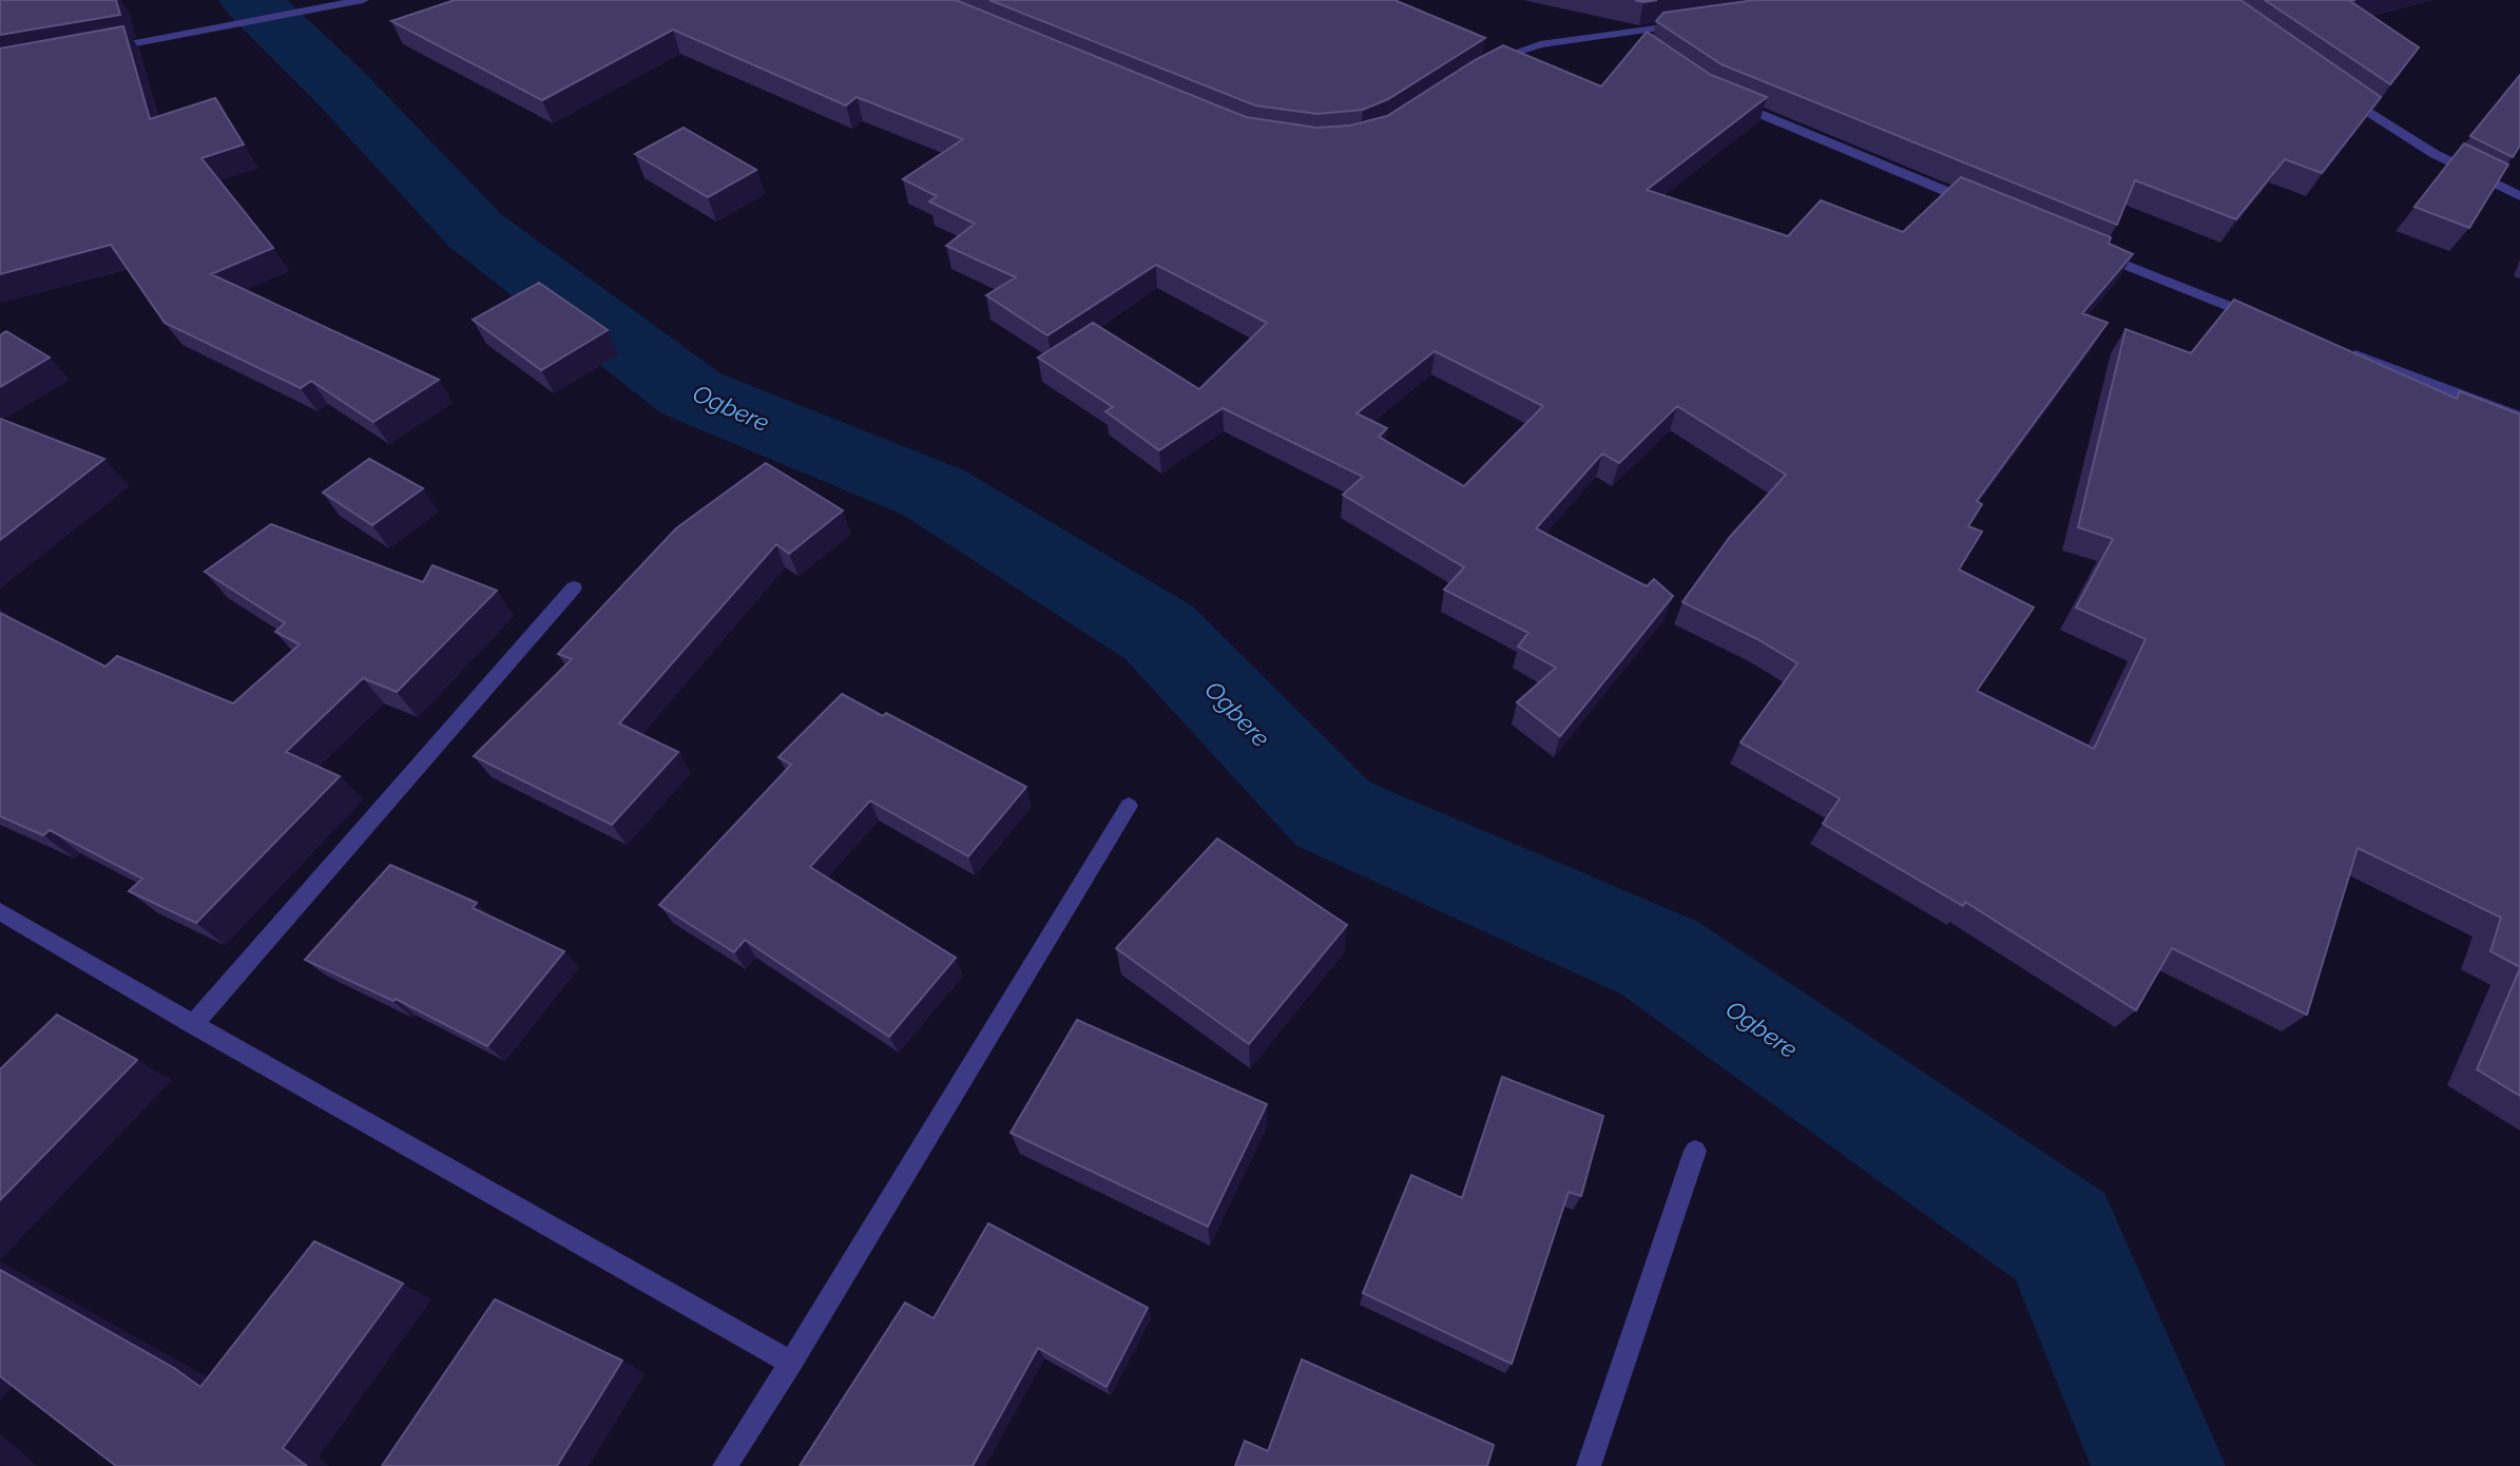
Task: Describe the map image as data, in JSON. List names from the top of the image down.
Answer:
{
  "water": ["Ogbere"]
}
